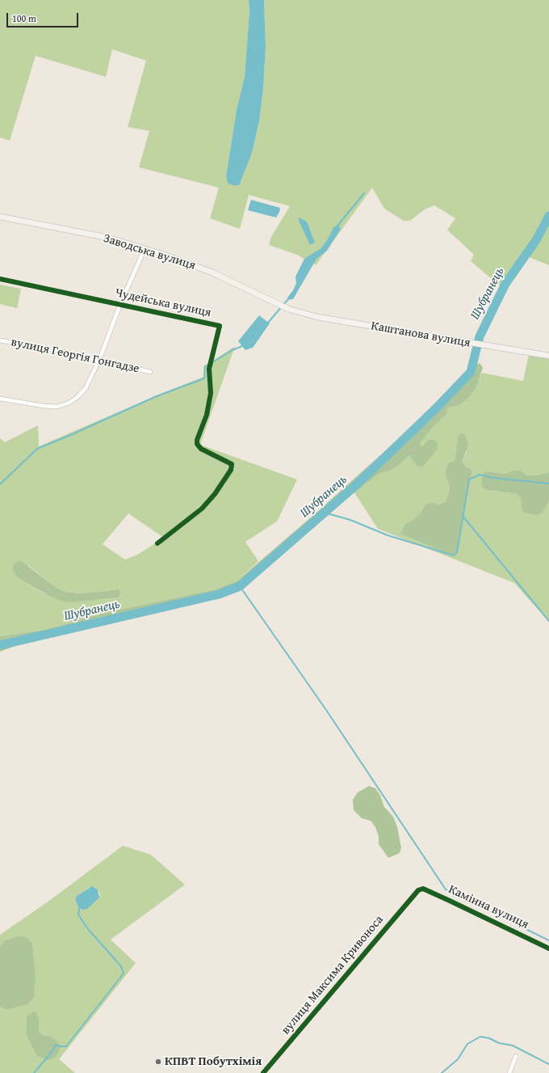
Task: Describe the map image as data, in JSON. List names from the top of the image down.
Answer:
{
  "streets": {
    "main road": ["Заводська вулиця", "Каштанова вулиця"],
    "street": [
      "Чудейська вулиця",
      "вулиця Георгія Гонгадзе",
      "Камінна вулиця",
      "вулиця Максима Кривоноса"
    ]
  },
  "crossings": [
    ["Заводська вулиця", "Каштанова вулиця"],
    ["Камінна вулиця", "вулиця Максима Кривоноса"]
  ],
  "water": ["Шубранець"],
  "places": ["КПВТ Побутхімія"],
  "scale_bar": "100 m"
}
